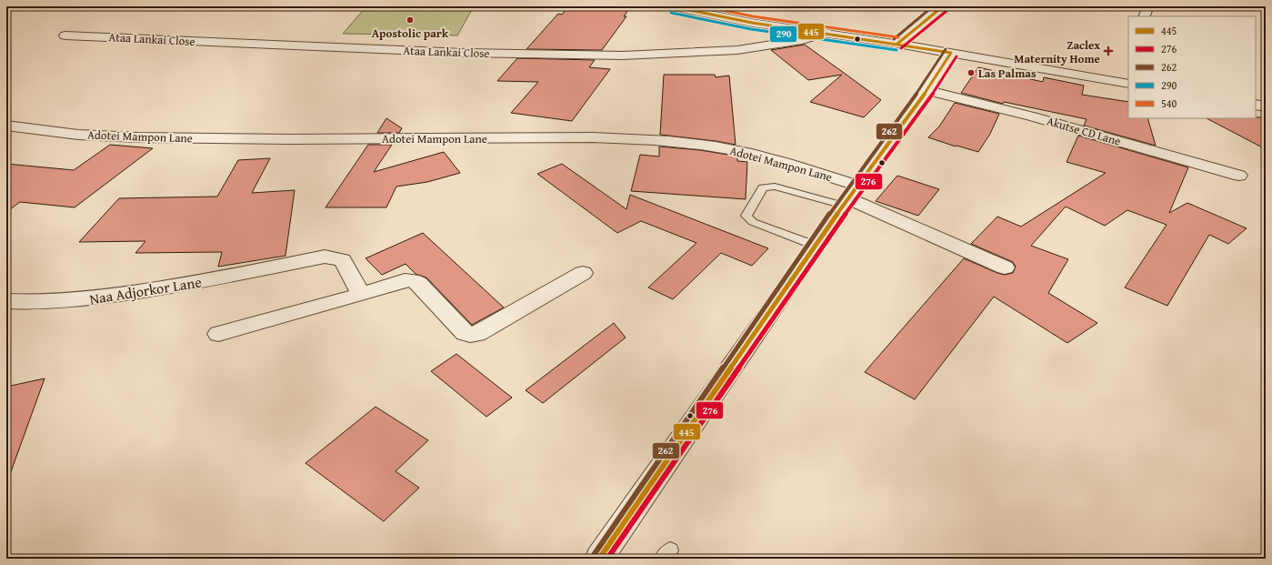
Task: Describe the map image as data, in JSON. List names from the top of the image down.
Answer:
{
  "streets": {
    "street": [
      "Ataa Lankai Close",
      "Akutse CD Lane",
      "Adotei Mampon Lane",
      "Naa Adjorkor Lane"
    ]
  },
  "places": {
    "other": ["Apostolic park", "Las Palmas"],
    "health": ["Zaclex Maternity Home"]
  },
  "lines": [
    "transit line 445",
    "transit line 262",
    "transit line 540",
    "transit line 276",
    "transit line 290"
  ],
  "legend": [
    "445",
    "276",
    "262",
    "290",
    "540"
  ]
}
